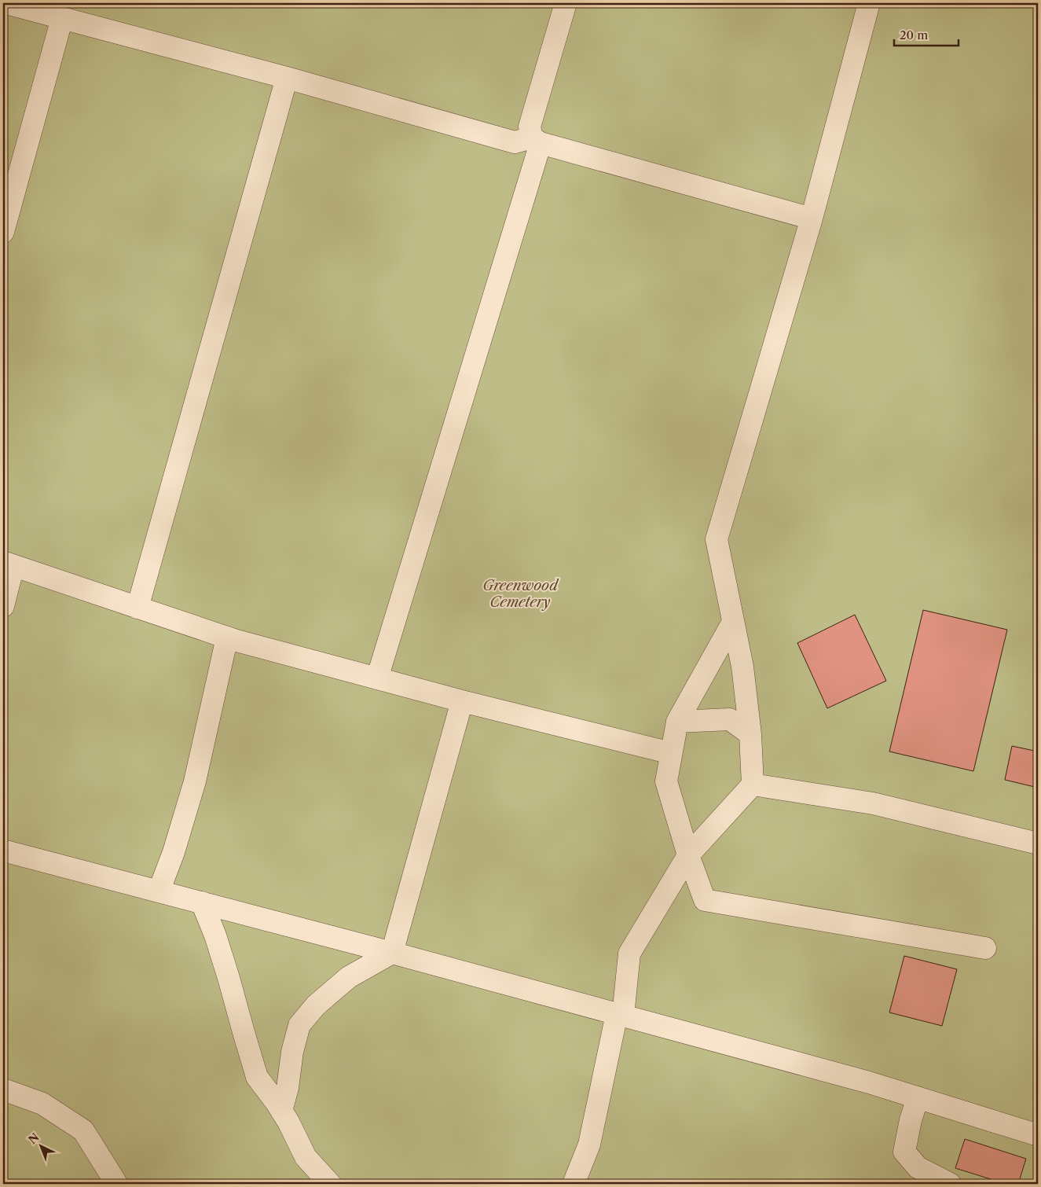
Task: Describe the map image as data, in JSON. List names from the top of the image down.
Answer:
{
  "parks": ["Greenwood Cemetery"],
  "scale_bar": "20 m",
  "north": "top left"
}
